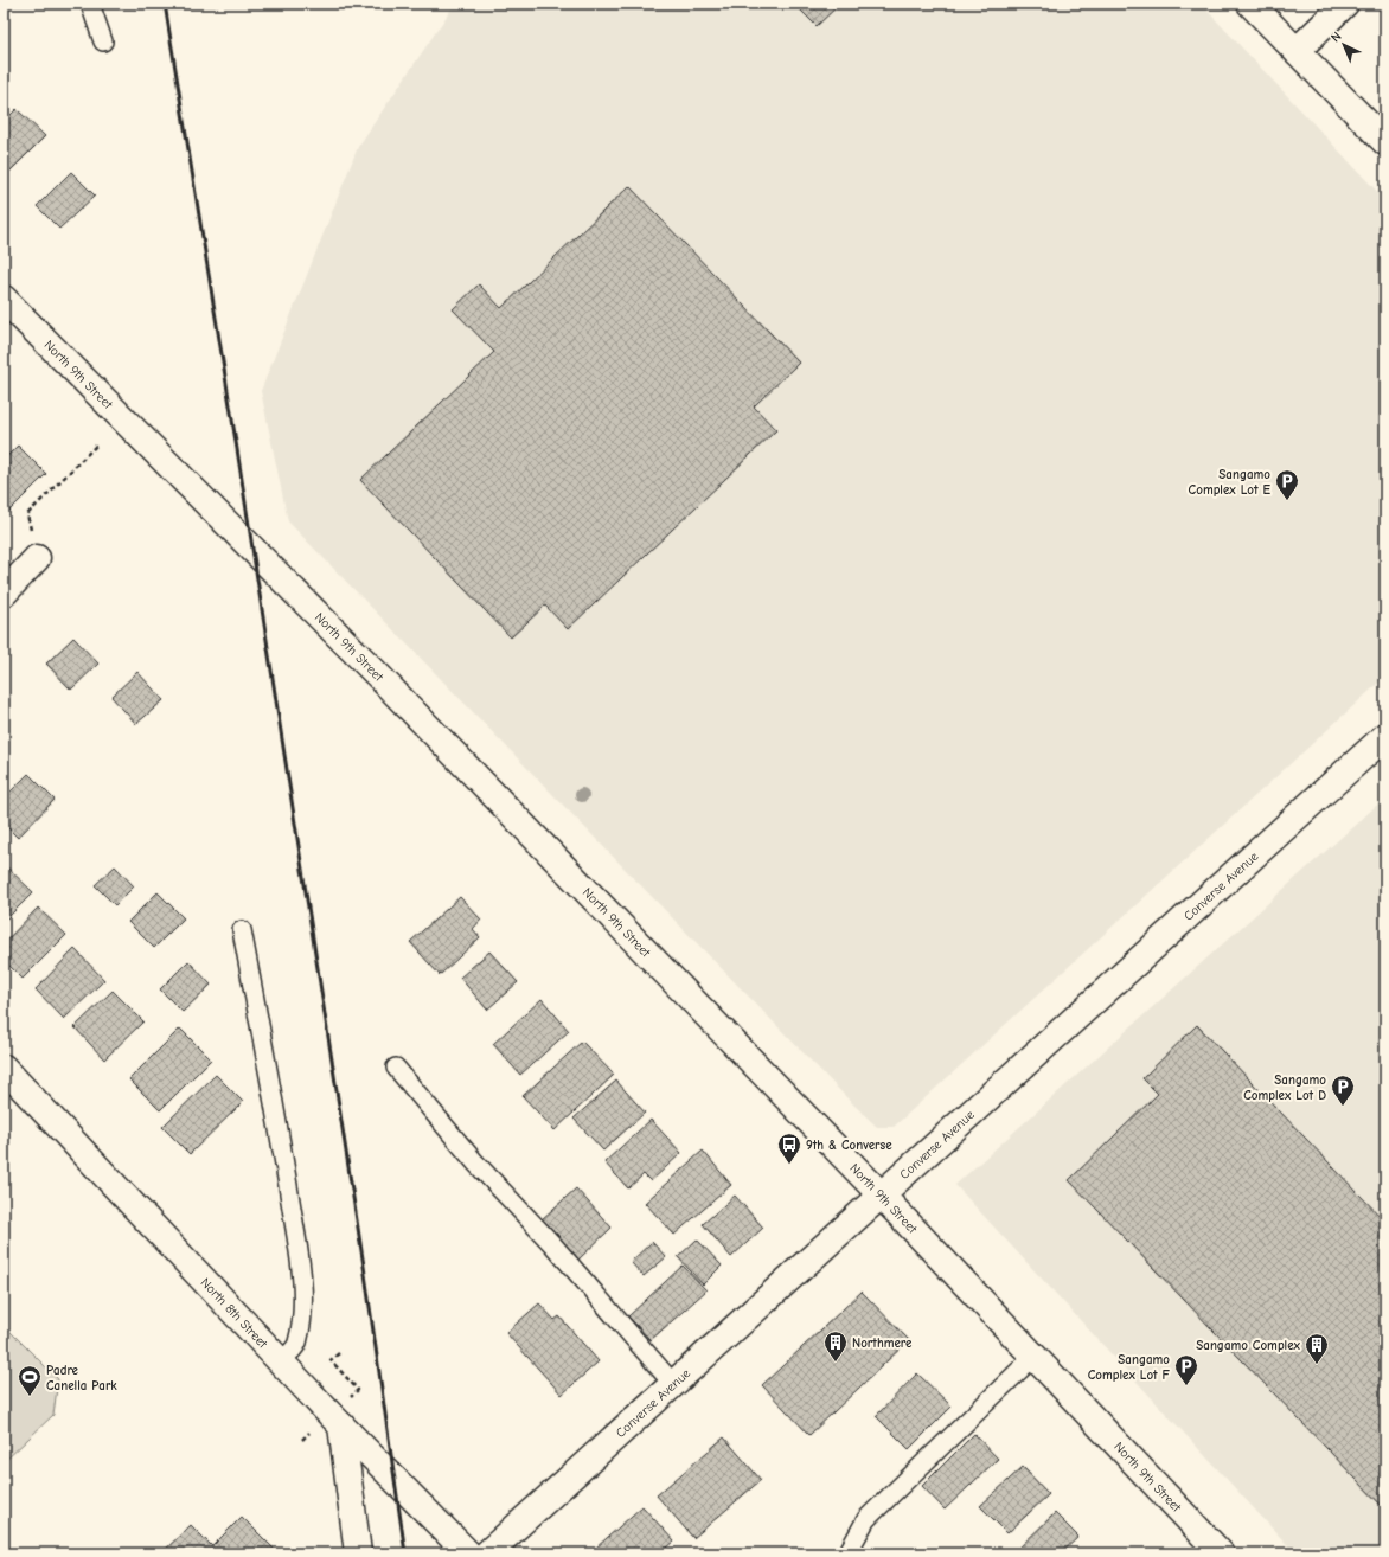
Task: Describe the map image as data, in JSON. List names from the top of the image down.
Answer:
{
  "streets": {
    "street": ["North 9th Street", "Converse Avenue", "North 8th Street"]
  },
  "crossings": [
    ["North 9th Street", "Converse Avenue"]
  ],
  "places": {
    "parking": ["Sangamo Complex Lot E", "Sangamo Complex Lot D", "Sangamo Complex Lot F"],
    "bus stop": ["9th & Converse"],
    "building": ["Northmere", "Sangamo Complex"],
    "sports": ["Padre Canella Park"]
  },
  "north": "top left"
}
